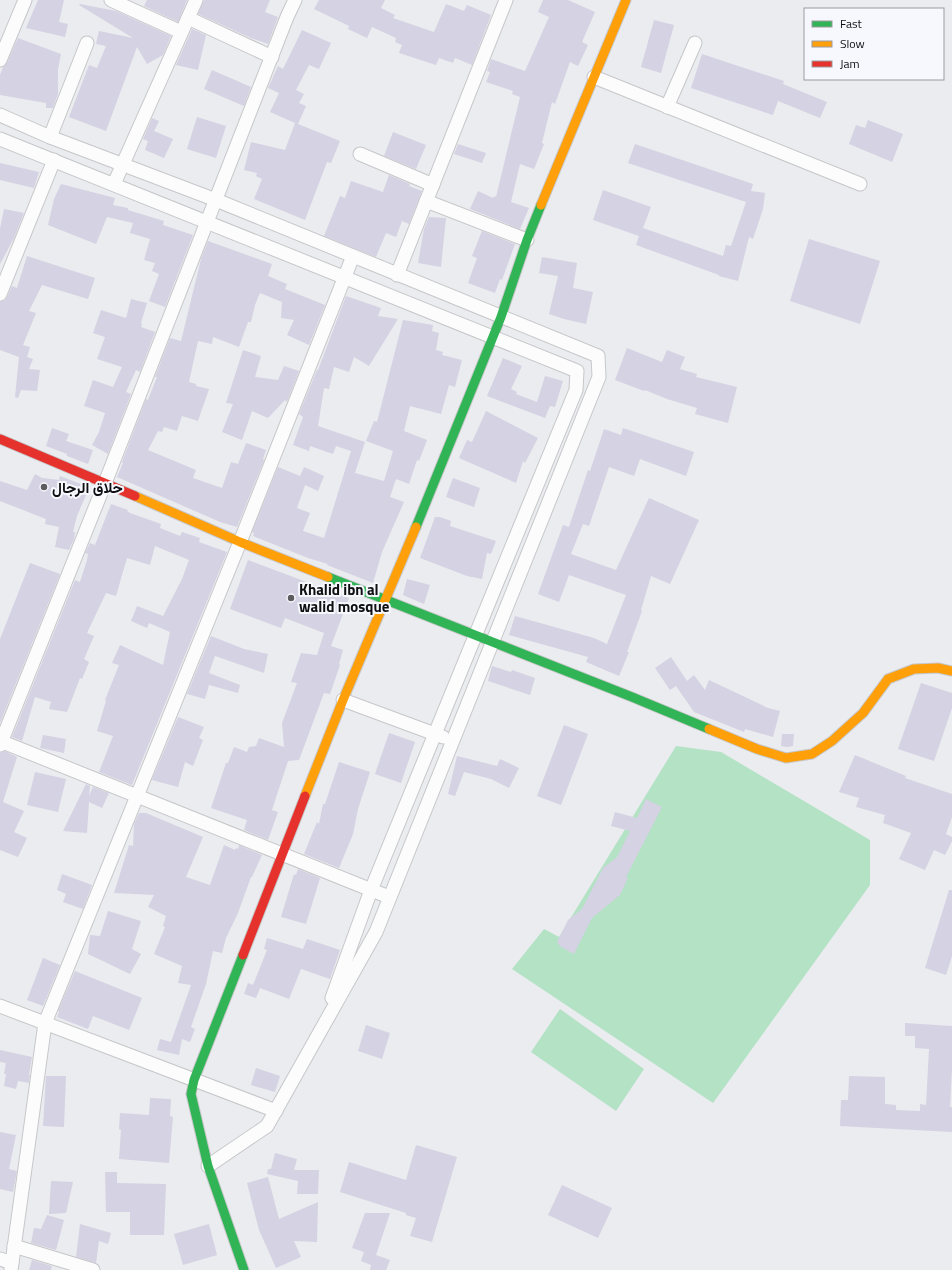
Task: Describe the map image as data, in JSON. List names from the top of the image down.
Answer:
{
  "places": ["حلاق الرجال", "Khalid ibn al walid mosque"],
  "legend": ["Fast", "Slow", "Jam"]
}
